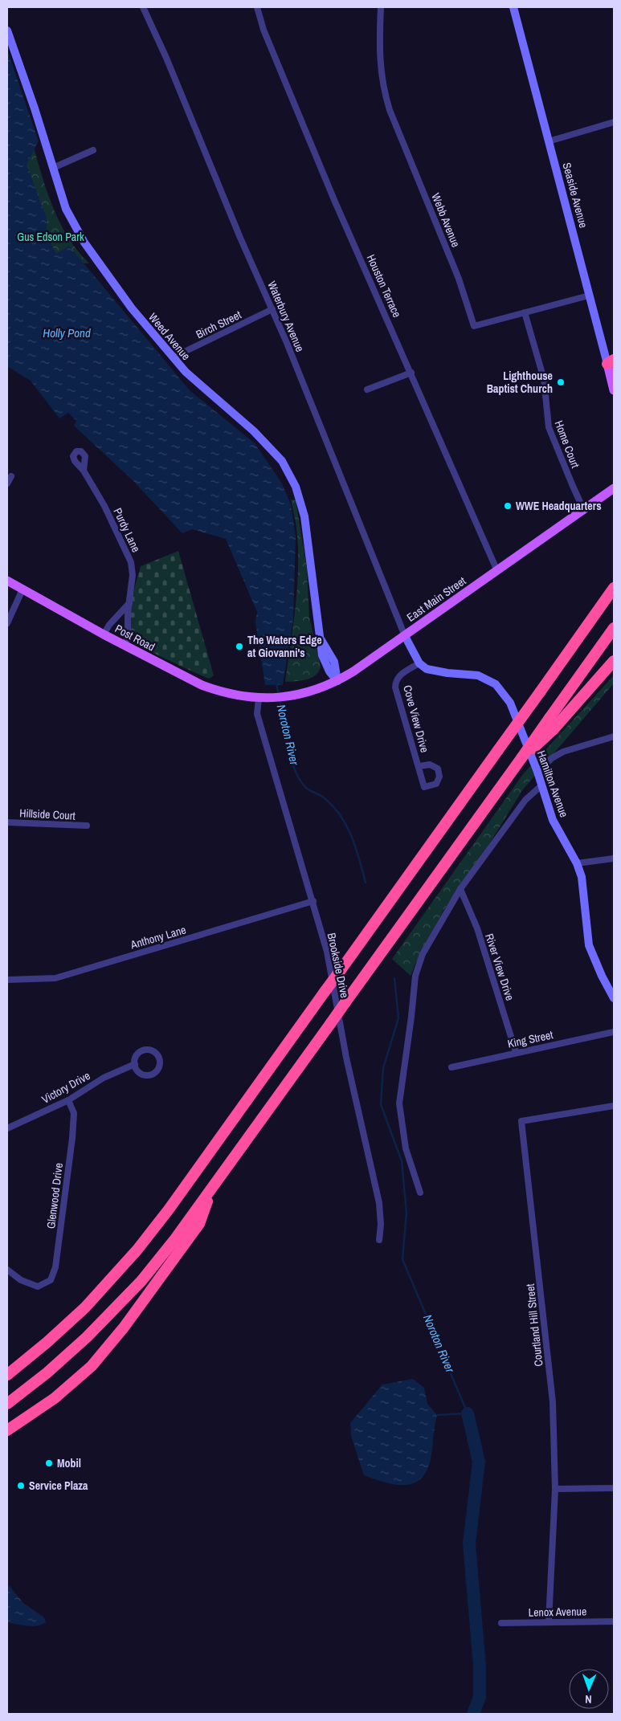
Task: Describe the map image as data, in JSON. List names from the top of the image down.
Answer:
{
  "streets": {
    "main road": ["Seaside Avenue", "East Main Street", "Post Road"],
    "street": [
      "Webb Avenue",
      "Houston Terrace",
      "Waterbury Avenue",
      "Birch Street",
      "Weed Avenue",
      "Home Court",
      "Purdy Lane",
      "Cove View Drive",
      "Hamilton Avenue",
      "Hillside Court",
      "Anthony Lane",
      "Brookside Drive",
      "River View Drive",
      "King Street",
      "Victory Drive",
      "Glenwood Drive",
      "Courtland Hill Street",
      "Lenox Avenue"
    ]
  },
  "crossings": [
    ["Seaside Avenue", "Webb Avenue"],
    ["Webb Avenue", "Home Court"],
    ["Houston Terrace", "East Main Street"],
    ["Waterbury Avenue", "Birch Street"],
    ["Waterbury Avenue", "East Main Street"],
    ["Birch Street", "Weed Avenue"],
    ["Weed Avenue", "East Main Street"],
    ["Home Court", "East Main Street"],
    ["Purdy Lane", "Post Road"],
    ["East Main Street", "Post Road"],
    ["East Main Street", "Brookside Drive"],
    ["Post Road", "Brookside Drive"],
    ["Cove View Drive", "Hamilton Avenue"],
    ["Anthony Lane", "Brookside Drive"],
    ["River View Drive", "King Street"],
    ["Victory Drive", "Glenwood Drive"],
    ["Courtland Hill Street", "Lenox Avenue"]
  ],
  "water": ["Holly Pond", "Noroton River"],
  "parks": ["Gus Edson Park"],
  "places": [
    "Lighthouse Baptist Church",
    "WWE Headquarters",
    "The Waters Edge at Giovanni's",
    "Mobil",
    "Service Plaza"
  ],
  "north": "bottom"
}
